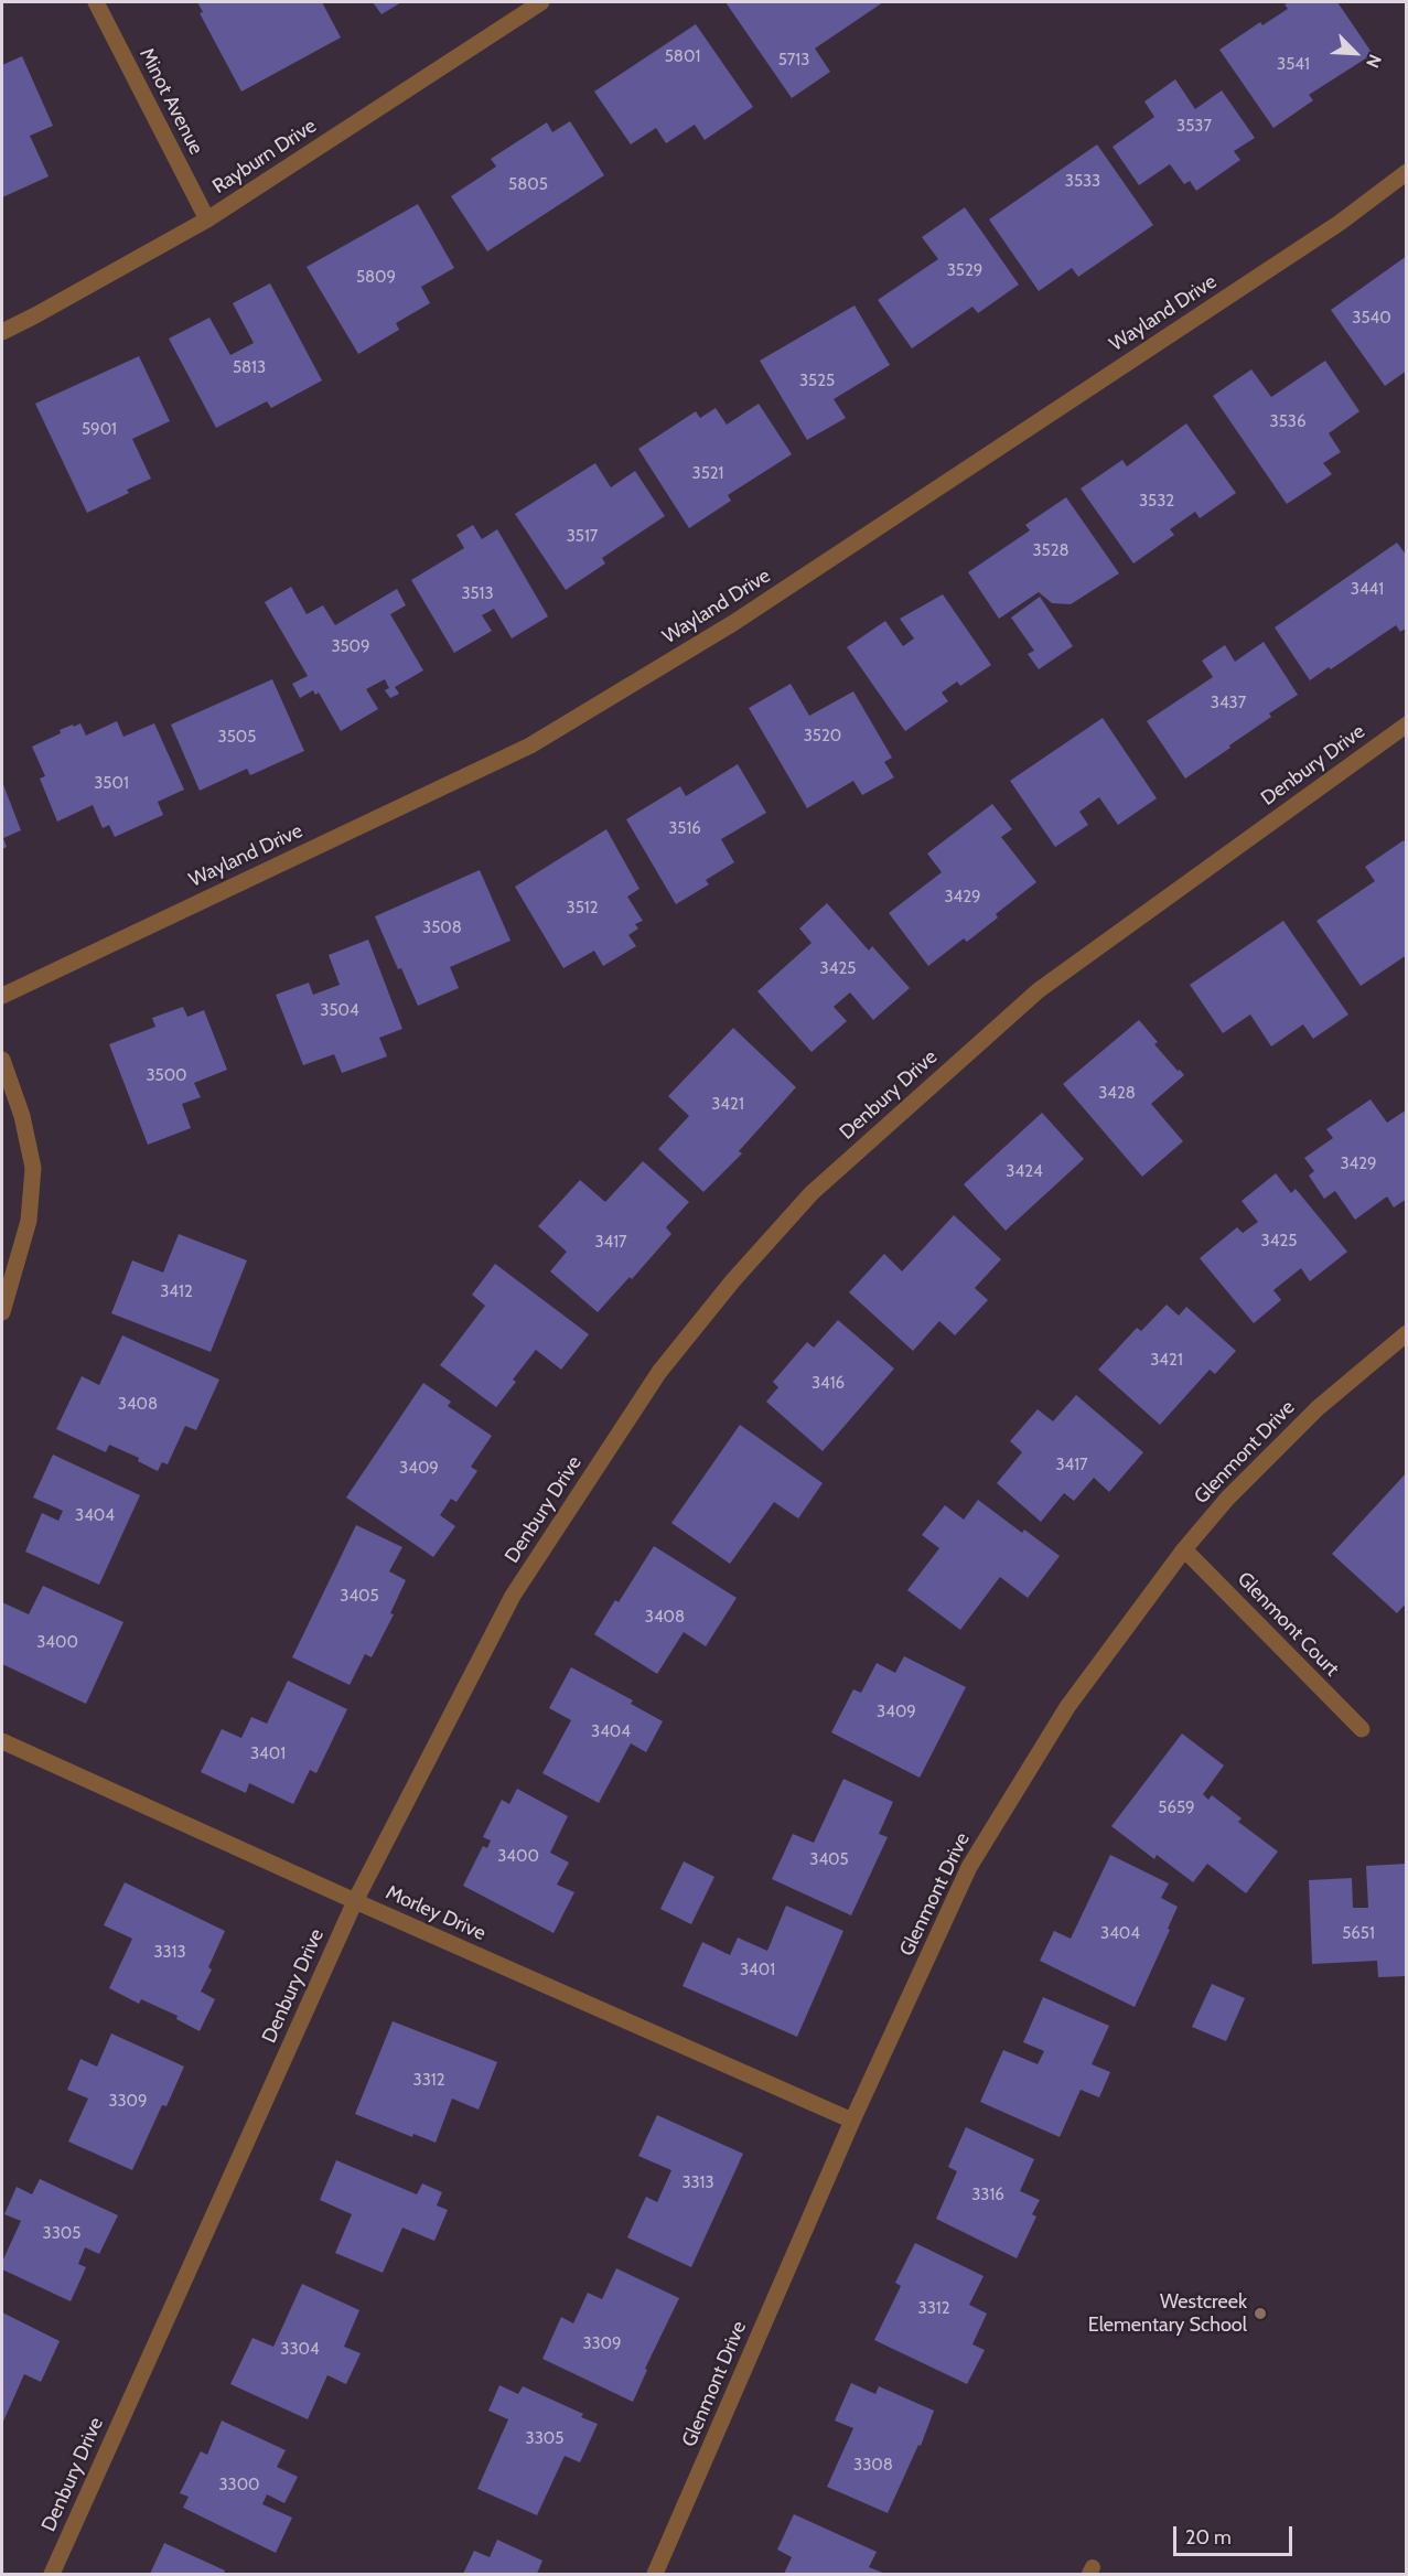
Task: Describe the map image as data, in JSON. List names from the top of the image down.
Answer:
{
  "streets": {
    "street": [
      "Minot Avenue",
      "Rayburn Drive",
      "Wayland Drive",
      "Denbury Drive",
      "Glenmont Drive",
      "Glenmont Court",
      "Morley Drive"
    ]
  },
  "crossings": [
    ["Minot Avenue", "Rayburn Drive"],
    ["Denbury Drive", "Morley Drive"],
    ["Glenmont Drive", "Glenmont Court"],
    ["Glenmont Drive", "Morley Drive"]
  ],
  "places": ["Westcreek Elementary School"],
  "house_numbers": [
    "5801",
    "5713",
    "3541",
    "3537",
    "3533",
    "5805",
    "3529",
    "5809",
    "3540",
    "5813",
    "3525",
    "3536",
    "5901",
    "3521",
    "3532",
    "3517",
    "3528",
    "3441",
    "3513",
    "3509",
    "3437",
    "3520",
    "3505",
    "3501",
    "3516",
    "3429",
    "3512",
    "3508",
    "3425",
    "3504",
    "3500",
    "3428",
    "3421",
    "3429",
    "3424",
    "3425",
    "3417",
    "3412",
    "3421",
    "3416",
    "3408",
    "3417",
    "3409",
    "3404",
    "3405",
    "3408",
    "3400",
    "3409",
    "3404",
    "3401",
    "5659",
    "3400",
    "3405",
    "3404",
    "5651",
    "3313",
    "3401",
    "3312",
    "3309",
    "3313",
    "3316",
    "3305",
    "3312",
    "3309",
    "3304",
    "3305",
    "3308",
    "3300"
  ],
  "scale_bar": "20 m",
  "north": "bottom right"
}
